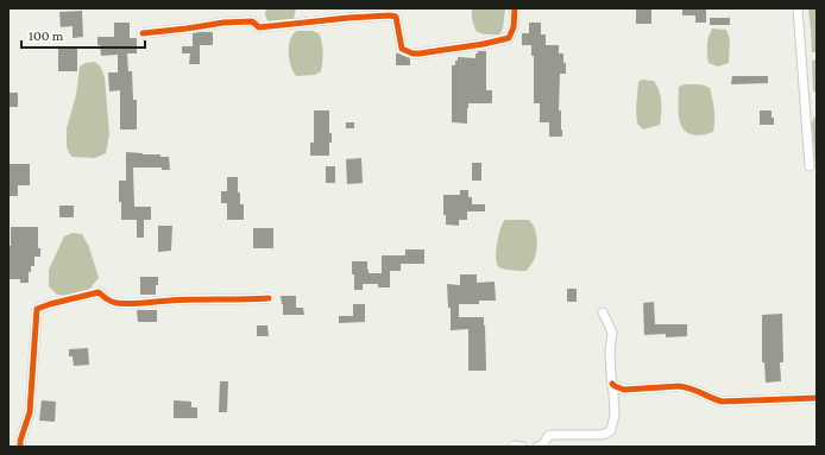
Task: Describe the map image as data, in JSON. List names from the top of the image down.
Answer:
{
  "scale_bar": "100 m"
}
